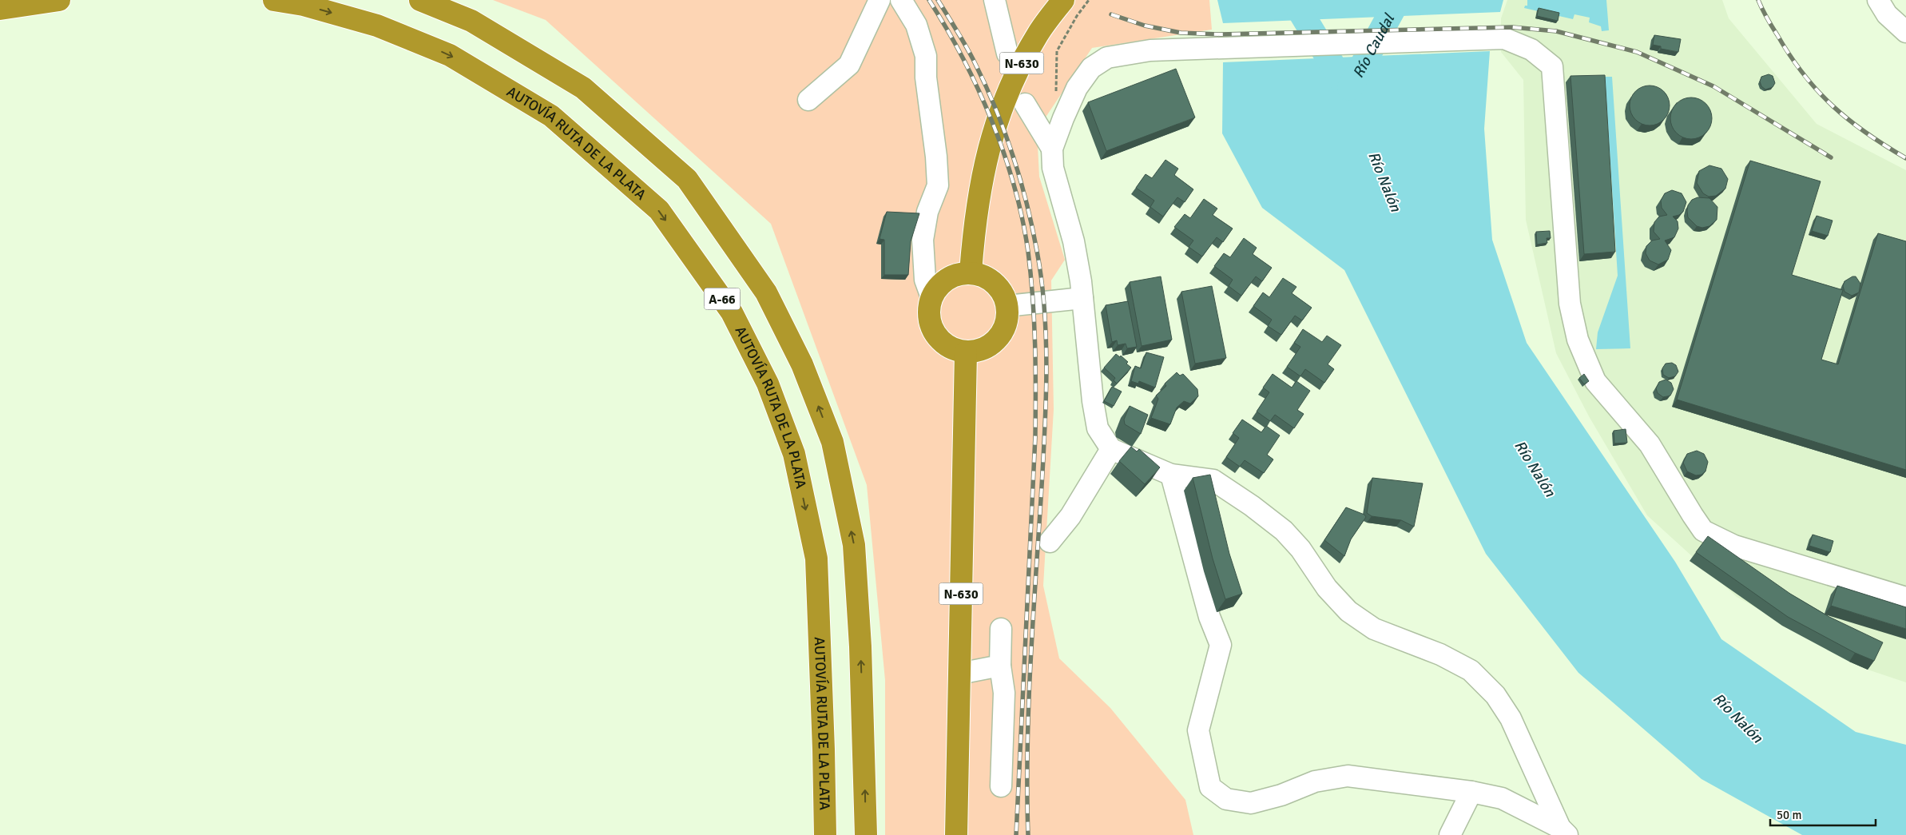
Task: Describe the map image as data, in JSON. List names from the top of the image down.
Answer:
{
  "streets": {
    "highway": ["N-630", "AUTOVÍA RUTA DE LA PLATA", "A-66"]
  },
  "water": ["Río Caudal", "Río Nalón"],
  "scale_bar": "50 m"
}
